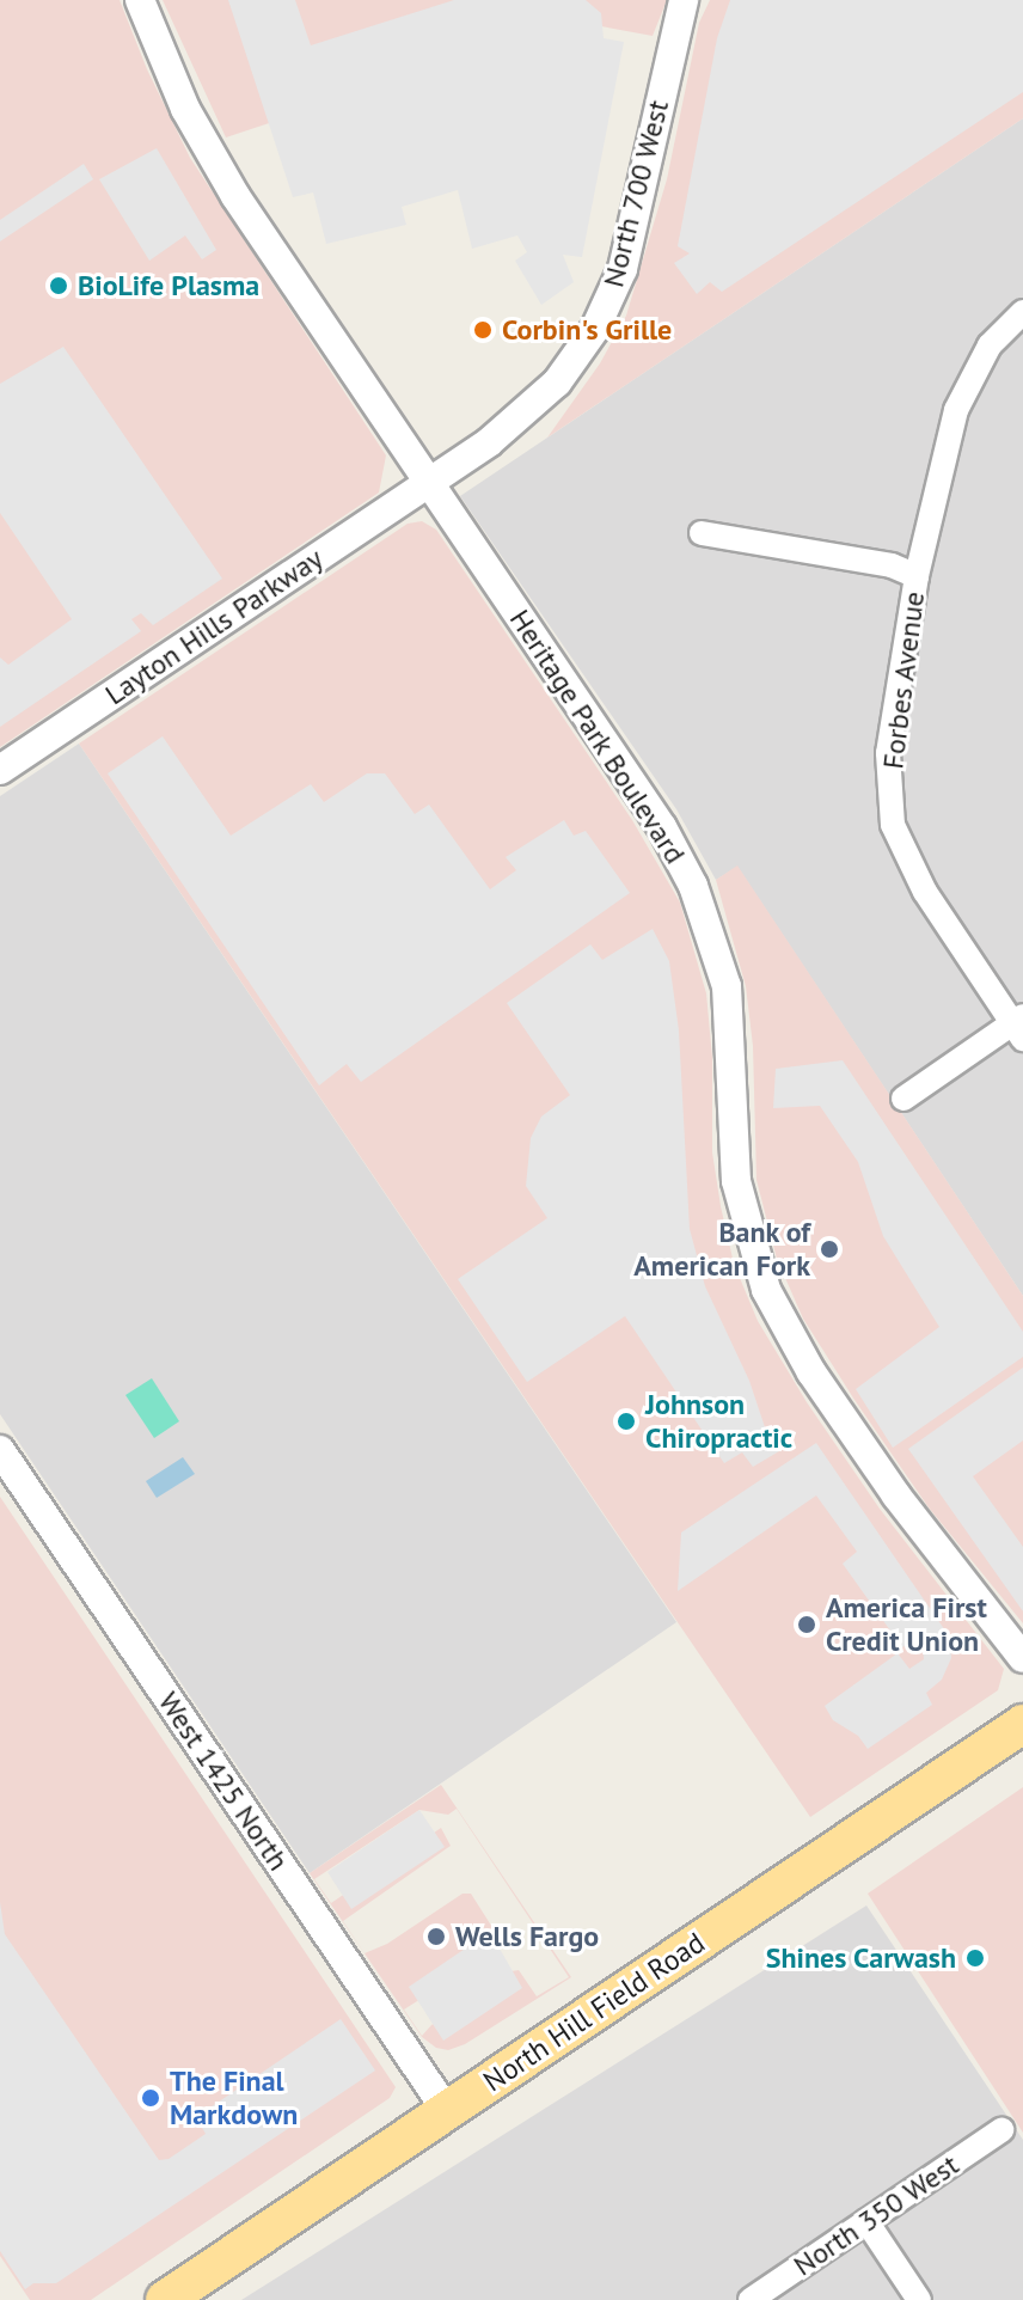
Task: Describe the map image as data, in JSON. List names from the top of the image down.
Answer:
{
  "streets": {
    "main road": ["North Hill Field Road"],
    "street": [
      "North 700 West",
      "Layton Hills Parkway",
      "Forbes Avenue",
      "Heritage Park Boulevard",
      "West 1425 North",
      "North 350 West"
    ]
  },
  "crossings": [
    ["North 700 West", "Layton Hills Parkway"],
    ["North 700 West", "Heritage Park Boulevard"],
    ["Layton Hills Parkway", "Heritage Park Boulevard"],
    ["West 1425 North", "North Hill Field Road"]
  ],
  "places": [
    "BioLife Plasma",
    "Corbin's Grille",
    "Bank of American Fork",
    "Johnson Chiropractic",
    "America First Credit Union",
    "Wells Fargo",
    "Shines Carwash",
    "The Final Markdown"
  ]
}
